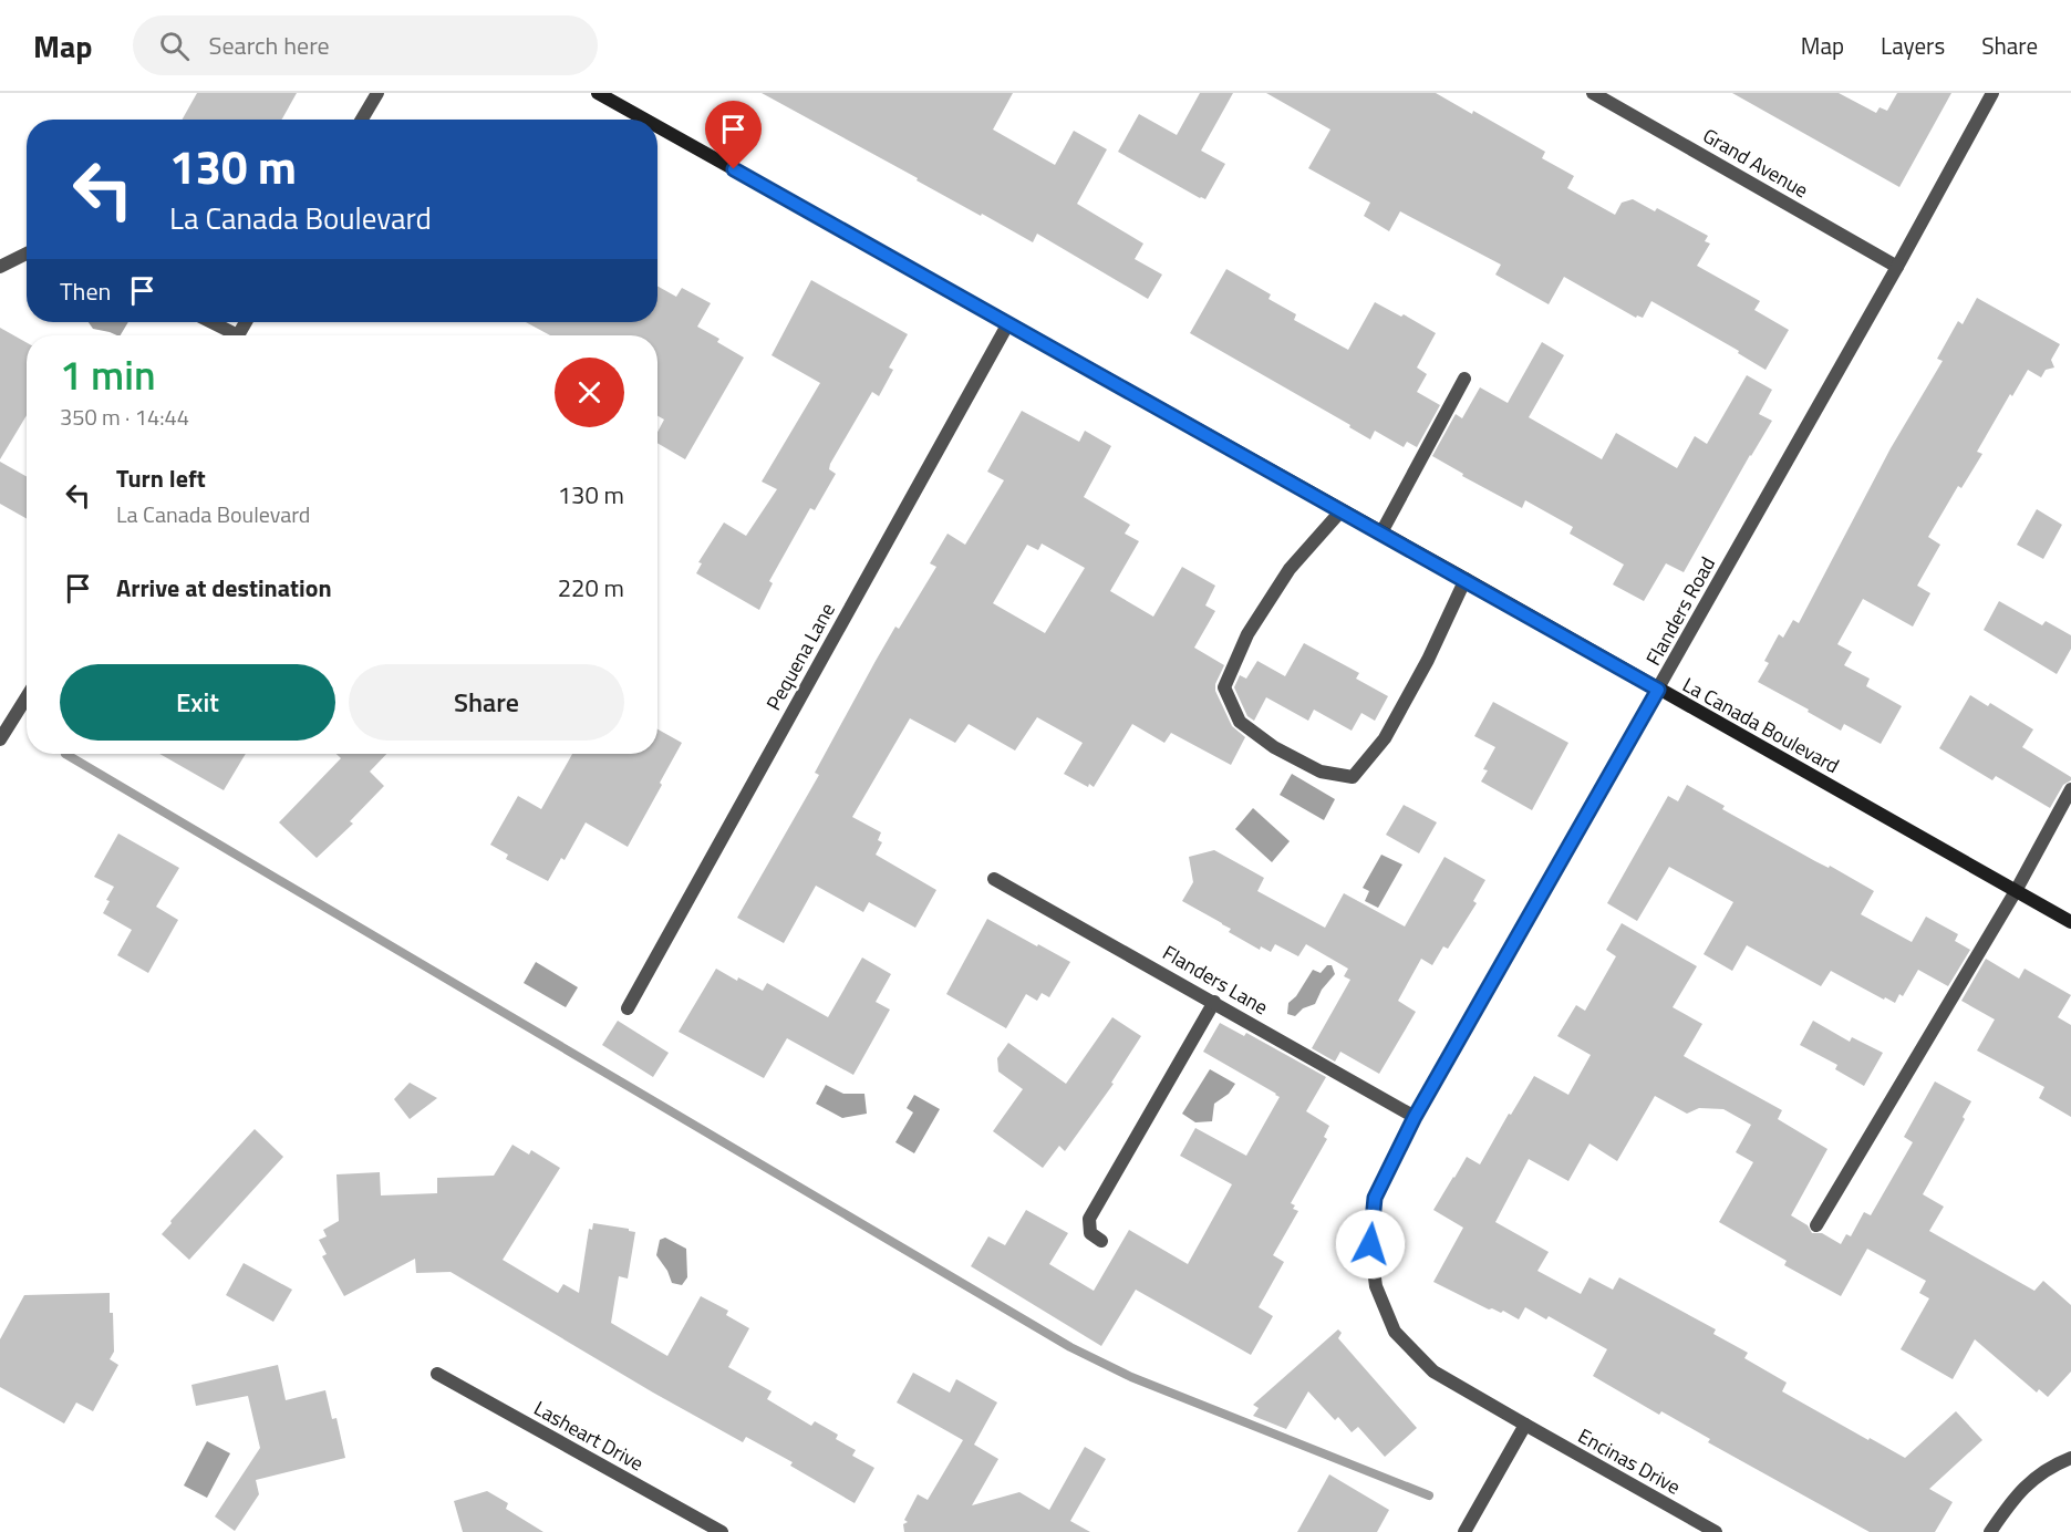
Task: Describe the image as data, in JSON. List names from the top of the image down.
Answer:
{
  "streets": {
    "street": [
      "Grand Avenue",
      "Flanders Road",
      "Pequena Lane",
      "La Canada Boulevard",
      "Flanders Lane",
      "Lasheart Drive",
      "Encinas Drive"
    ]
  },
  "crossings": [
    ["Grand Avenue", "Flanders Road"],
    ["Flanders Road", "La Canada Boulevard"],
    ["Flanders Road", "Flanders Lane"],
    ["Flanders Road", "Encinas Drive"],
    ["Pequena Lane", "La Canada Boulevard"]
  ],
  "page": {
    "header": "Map",
    "search": "Search here",
    "nav": ["Map", "Layers", "Share"],
    "turn": ["130 m", "La Canada Boulevard"],
    "then": "Then",
    "heading": ["1 min", "350 m · 14:44"],
    "list": [
      {
        "name": "Turn left",
        "note": "La Canada Boulevard",
        "value": "130 m"
      },
      {
        "name": "Arrive at destination",
        "value": "220 m"
      }
    ],
    "buttons": ["Exit", "Share"]
  }
}
